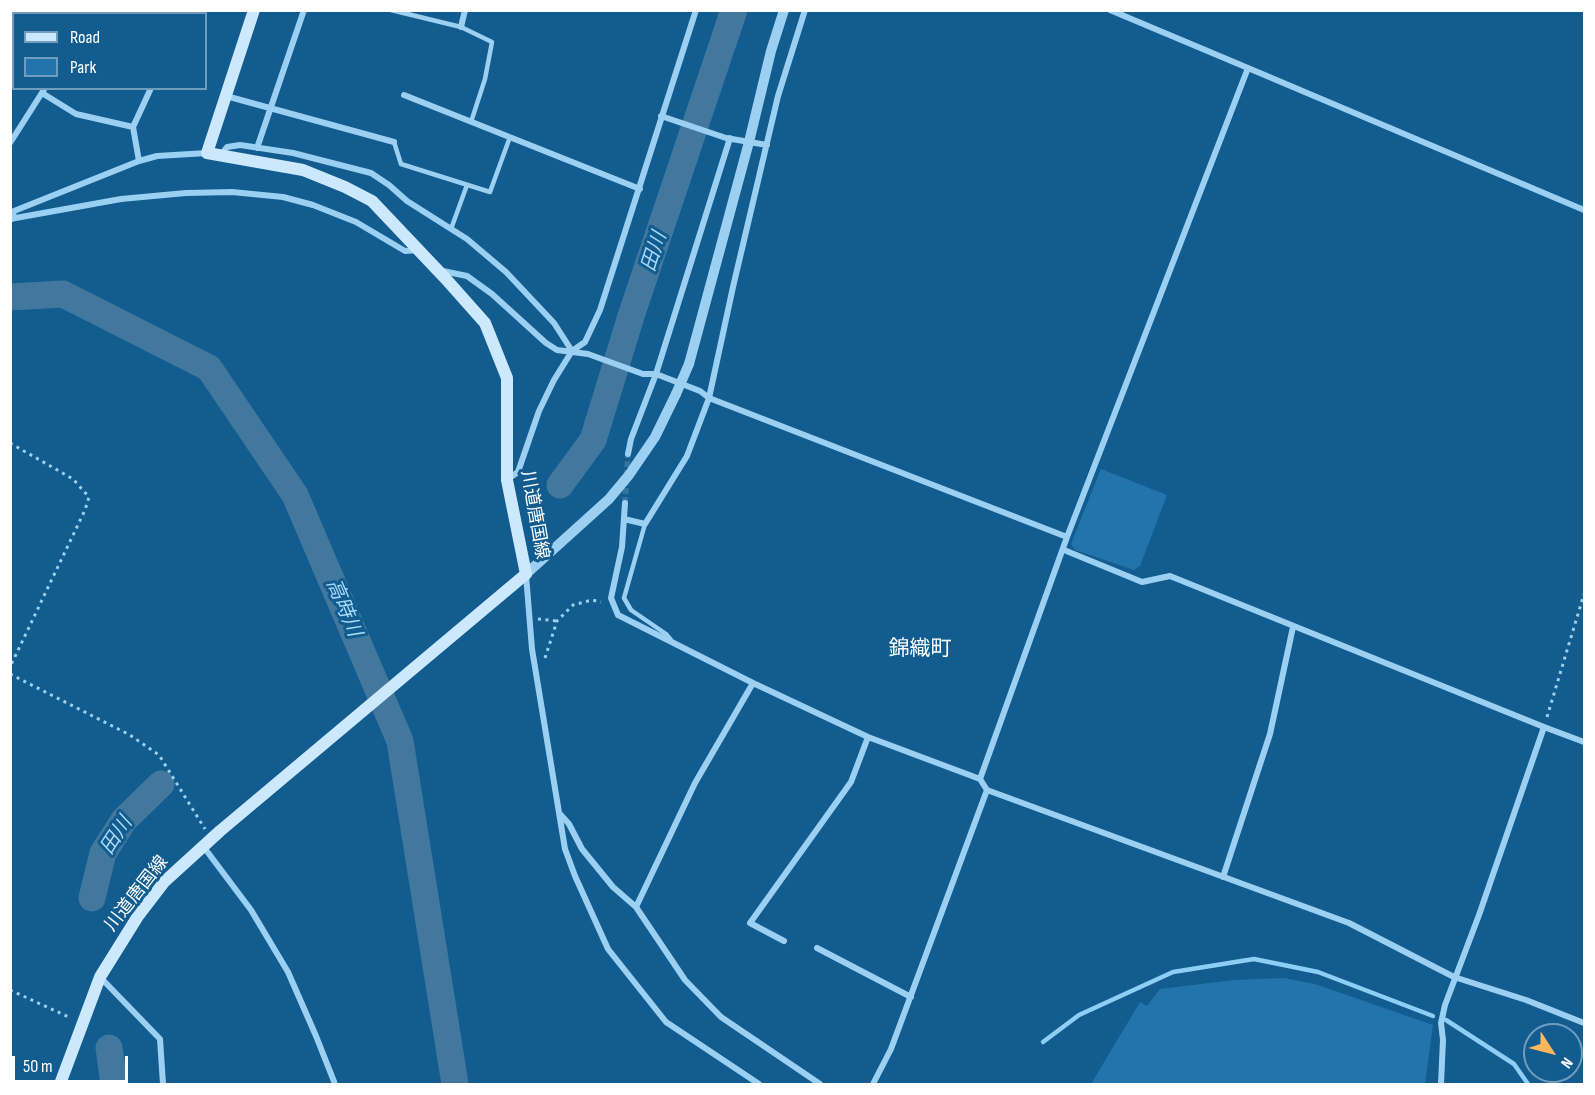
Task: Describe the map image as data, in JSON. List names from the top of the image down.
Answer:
{
  "streets": {
    "main road": ["川道唐国線"]
  },
  "districts": ["錦織町"],
  "water": ["田川", "高時川"],
  "legend": ["Road", "Park"],
  "scale_bar": "50 m",
  "north": "bottom right"
}
